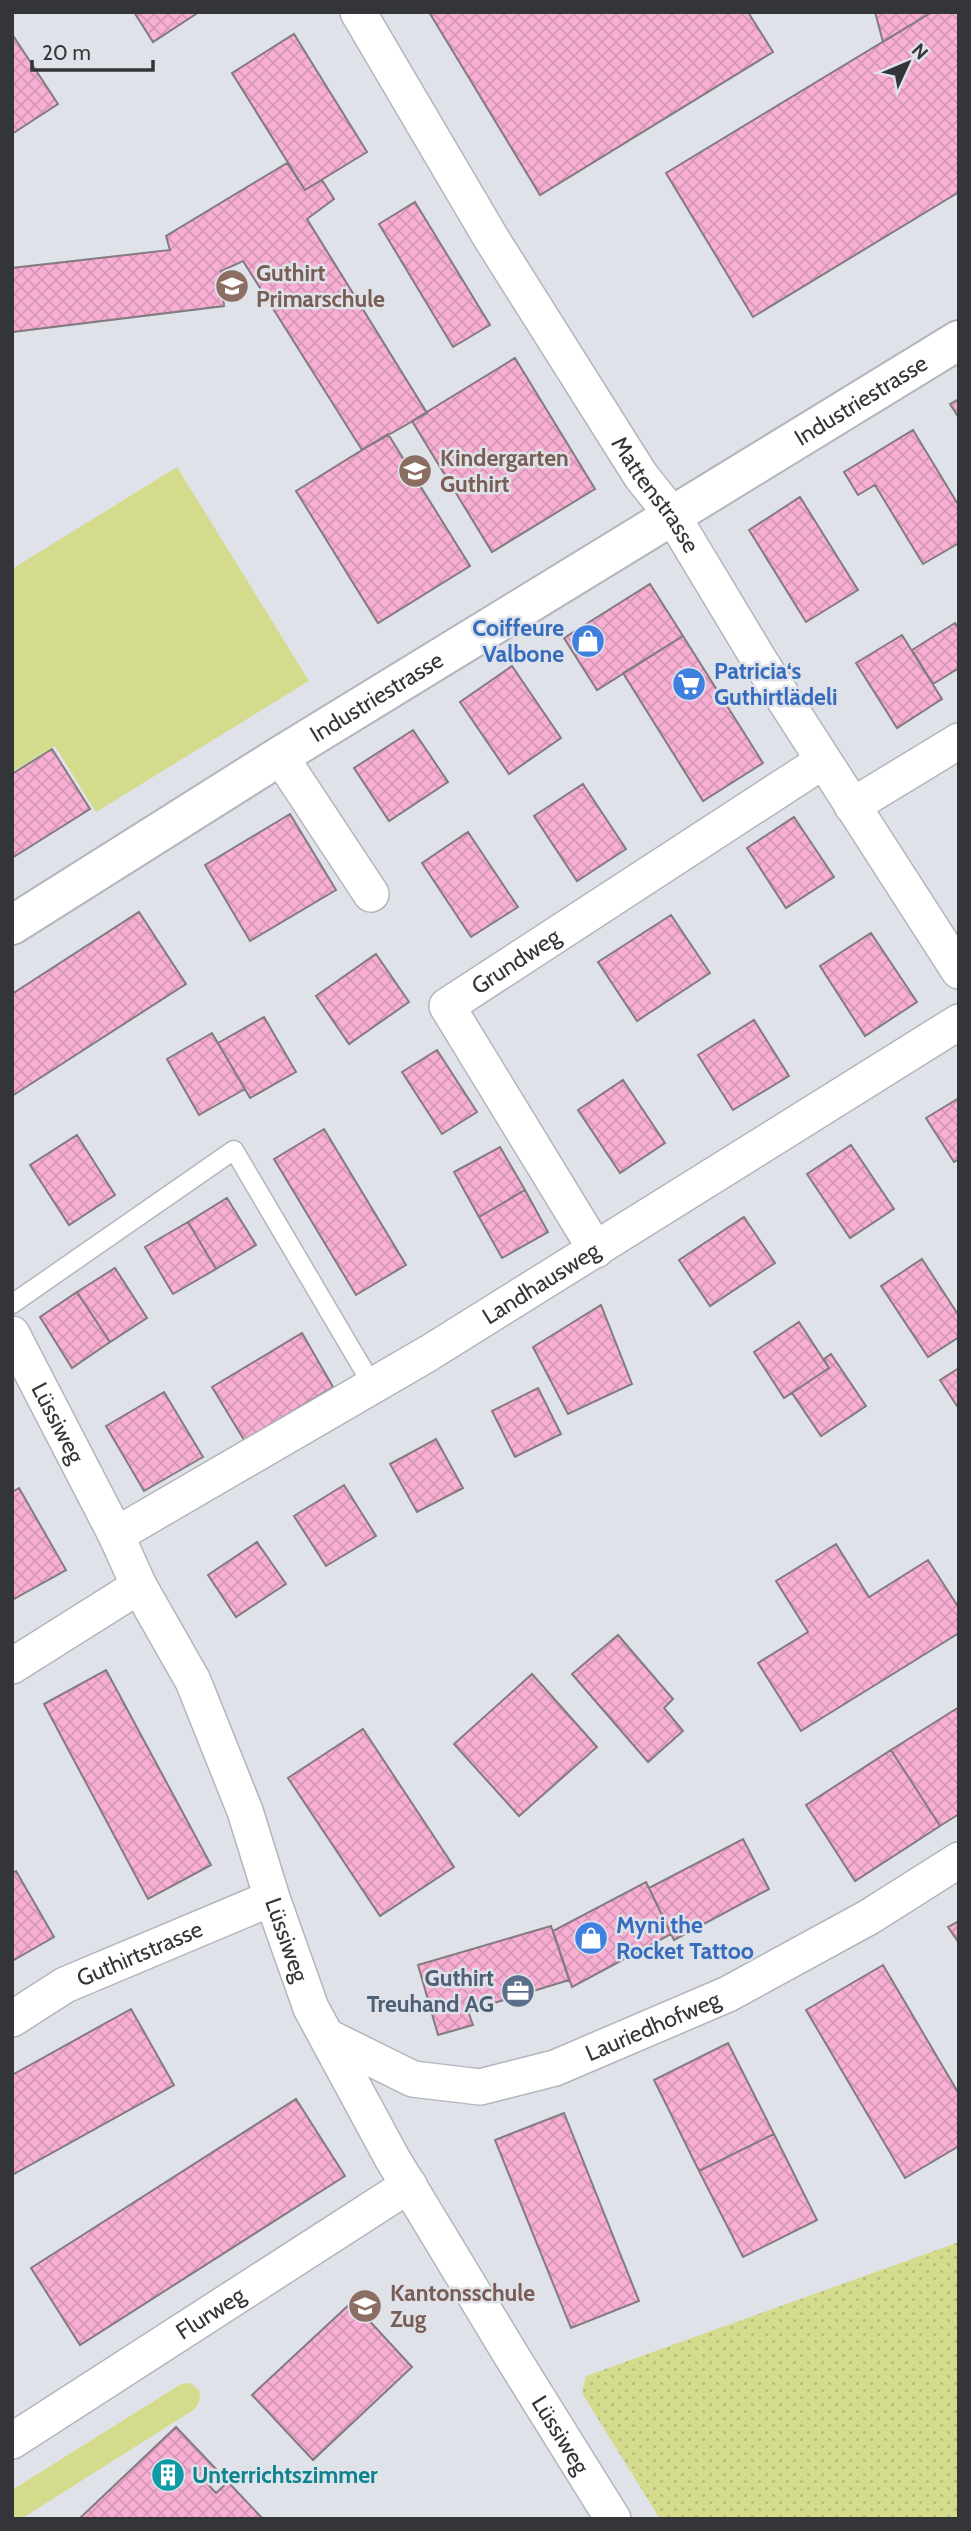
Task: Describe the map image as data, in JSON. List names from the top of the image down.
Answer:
{
  "streets": {
    "street": [
      "Industriestrasse",
      "Mattenstrasse",
      "Grundweg",
      "Landhausweg",
      "Lüssiweg",
      "Guthirtstrasse",
      "Lauriedhofweg",
      "Flurweg"
    ]
  },
  "crossings": [
    ["Industriestrasse", "Mattenstrasse"],
    ["Mattenstrasse", "Grundweg"],
    ["Grundweg", "Landhausweg"],
    ["Landhausweg", "Lüssiweg"],
    ["Lüssiweg", "Guthirtstrasse"],
    ["Lüssiweg", "Lauriedhofweg"],
    ["Lüssiweg", "Flurweg"]
  ],
  "places": {
    "school or university": ["Guthirt Primarschule", "Kindergarten Guthirt", "Kantonsschule Zug"],
    "shop": ["Coiffeure Valbone", "Myni the Rocket Tattoo"],
    "supermarket": ["Patricia‘s Guthirtlädeli"],
    "office": ["Guthirt Treuhand AG"],
    "building": ["Unterrichtszimmer"]
  },
  "scale_bar": "20 m",
  "north": "top right"
}
